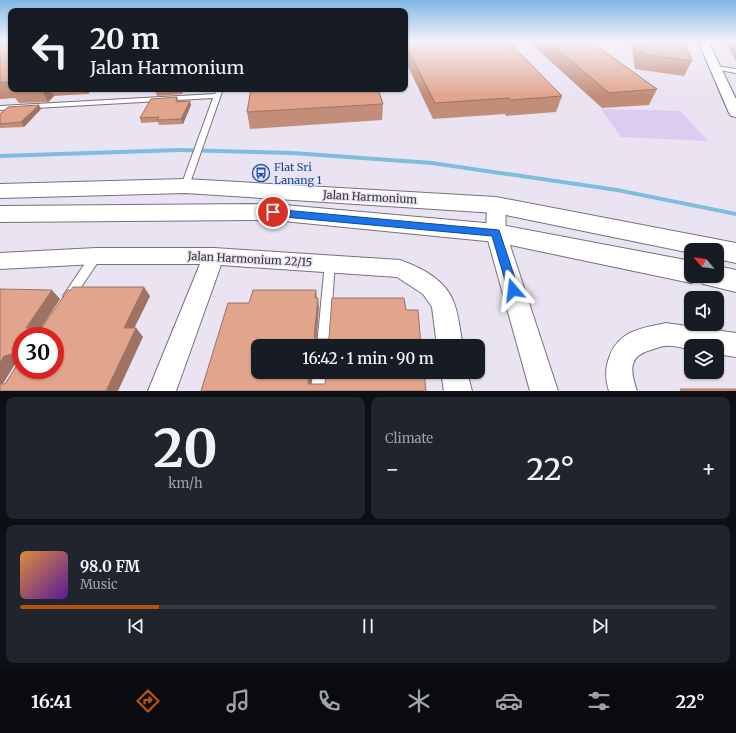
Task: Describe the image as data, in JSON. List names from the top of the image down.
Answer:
{
  "streets": {
    "main road": ["Jalan Harmonium"],
    "street": ["Jalan Harmonium 22/15"]
  },
  "places": {
    "bus stop": ["Flat Sri Lanang 1"]
  },
  "north": "top left",
  "page": {
    "turn": ["20 m", "Jalan Harmonium"],
    "limit": "30",
    "trip": "16:42 · 1 min · 90 m",
    "tile": [
      ["20", "km/h"],
      "Climate"
    ],
    "heat": ["−", "22°", "+"],
    "song": ["98.0 FM", "Music"],
    "tabs": ["16:41", "22°"]
  }
}
